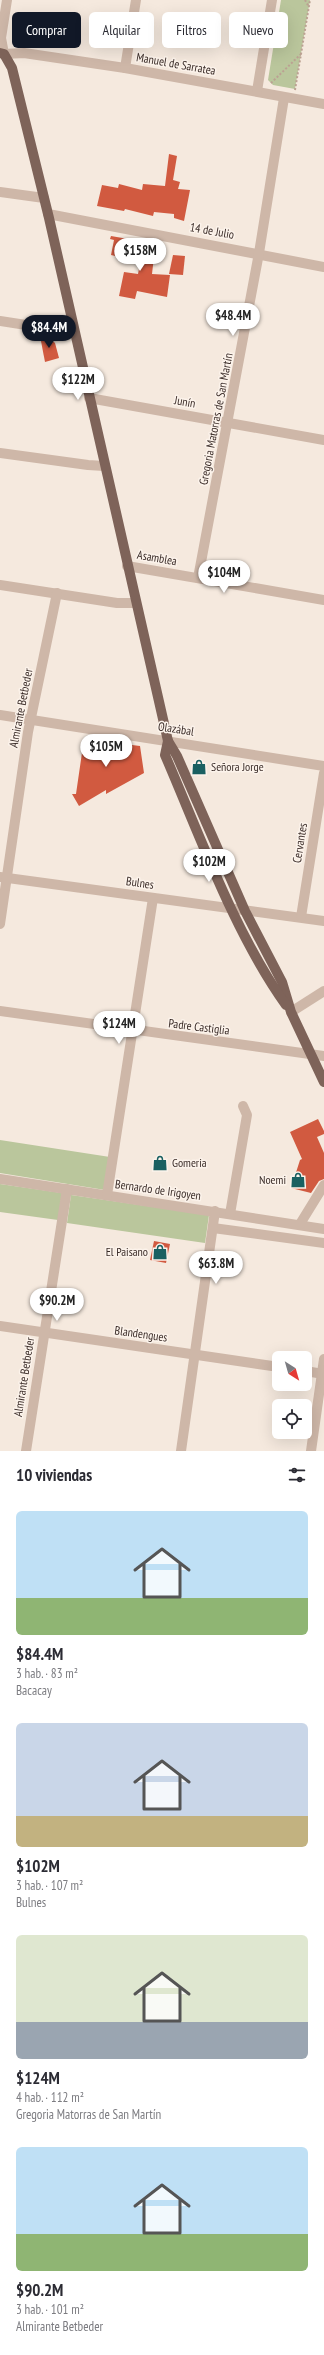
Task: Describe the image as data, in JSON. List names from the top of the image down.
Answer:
{
  "streets": {
    "street": [
      "Manuel de Sarratea",
      "14 de Julio",
      "Junín",
      "Gregoria Matorras de San Martín",
      "Asamblea",
      "Almirante Betbeder",
      "Olazábal",
      "Cervantes",
      "Bulnes",
      "Padre Castiglia",
      "Bernardo de Irigoyen",
      "Blandengues"
    ]
  },
  "crossings": [
    ["Manuel de Sarratea", "Gregoria Matorras de San Martín"],
    ["14 de Julio", "Gregoria Matorras de San Martín"],
    ["Junín", "Gregoria Matorras de San Martín"],
    ["Gregoria Matorras de San Martín", "Asamblea"],
    ["Almirante Betbeder", "Olazábal"],
    ["Almirante Betbeder", "Bulnes"],
    ["Almirante Betbeder", "Bernardo de Irigoyen"],
    ["Almirante Betbeder", "Blandengues"],
    ["Cervantes", "Bulnes"]
  ],
  "places": {
    "shop": [
      "Señora Jorge",
      "Gomeria",
      "Noemi",
      "El Paisano"
    ]
  },
  "north": "bottom right",
  "page": {
    "chip": [
      "Comprar",
      "Alquilar",
      "Filtros",
      "Nuevo"
    ],
    "price": [
      "$158M",
      "$48.4M",
      "$84.4M",
      "$122M",
      "$104M",
      "$105M",
      "$102M",
      "$124M",
      "$63.8M",
      "$90.2M"
    ],
    "heading": "10 viviendas",
    "list": [
      {
        "name": "$84.4M",
        "note": "3 hab. · 83 m² · Bacacay"
      },
      {
        "name": "$102M",
        "note": "3 hab. · 107 m² · Bulnes"
      },
      {
        "name": "$124M",
        "note": "4 hab. · 112 m² · Gregoria Matorras de San Martín"
      },
      {
        "name": "$90.2M",
        "note": "3 hab. · 101 m² · Almirante Betbeder"
      }
    ]
  }
}
